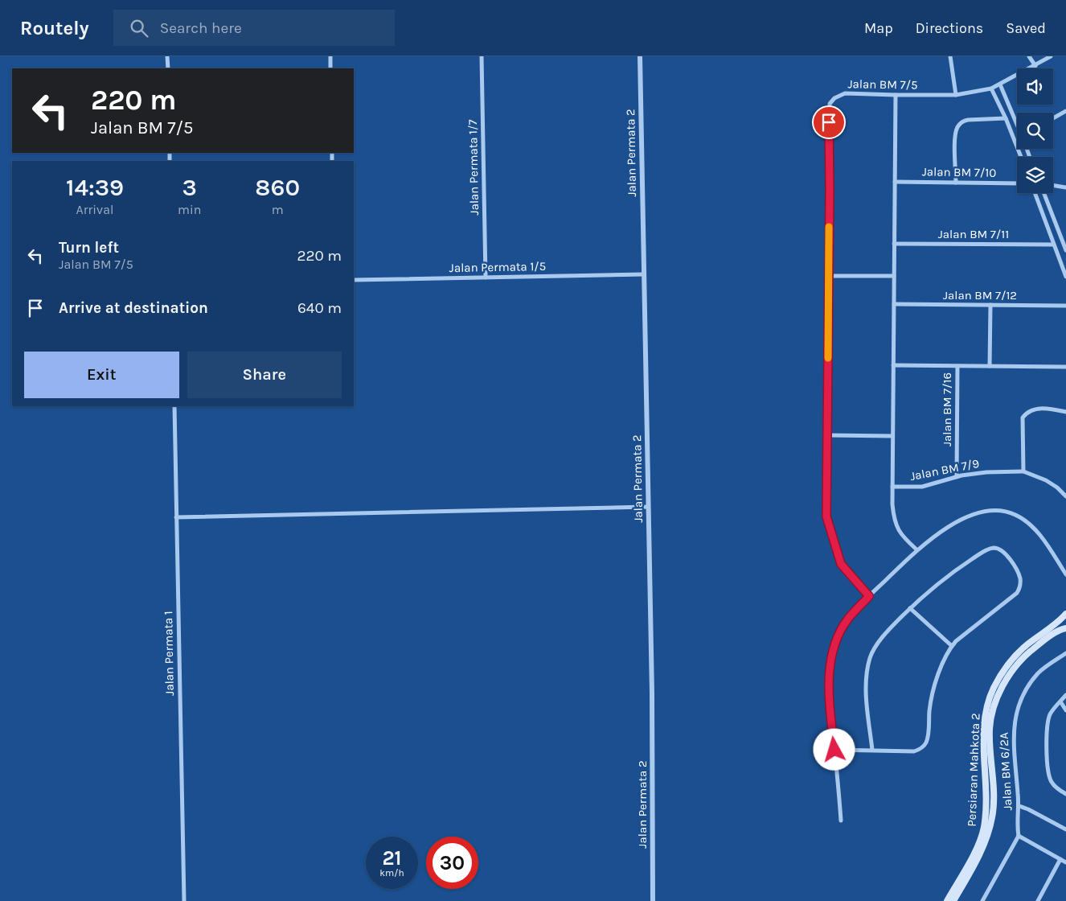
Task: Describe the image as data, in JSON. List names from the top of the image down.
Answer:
{
  "streets": {
    "main road": ["Persiaran Mahkota 2"],
    "street": [
      "Jalan BM 7/5",
      "Jalan Permata 2",
      "Jalan Permata 1/7",
      "Jalan BM 7/10",
      "Jalan BM 7/11",
      "Jalan Permata 1/5",
      "Jalan BM 7/12",
      "Jalan BM 7/16",
      "Jalan BM 7/9",
      "Jalan Permata 1",
      "Jalan BM 6/2A"
    ]
  },
  "crossings": [
    ["Jalan Permata 2", "Jalan Permata 1/5"],
    ["Jalan Permata 1/7", "Jalan Permata 1/5"],
    ["Jalan BM 7/16", "Jalan BM 7/9"]
  ],
  "page": {
    "header": "Routely",
    "search": "Search here",
    "nav": ["Map", "Directions", "Saved"],
    "turn": ["220 m", "Jalan BM 7/5"],
    "eta": [
      "14:39",
      "Arrival",
      "3",
      "min",
      "860",
      "m"
    ],
    "list": [
      {
        "name": "Turn left",
        "note": "Jalan BM 7/5",
        "value": "220 m"
      },
      {
        "name": "Arrive at destination",
        "value": "640 m"
      }
    ],
    "buttons": ["Exit", "Share"],
    "speed": "21 km/h",
    "limit": "30"
  }
}
